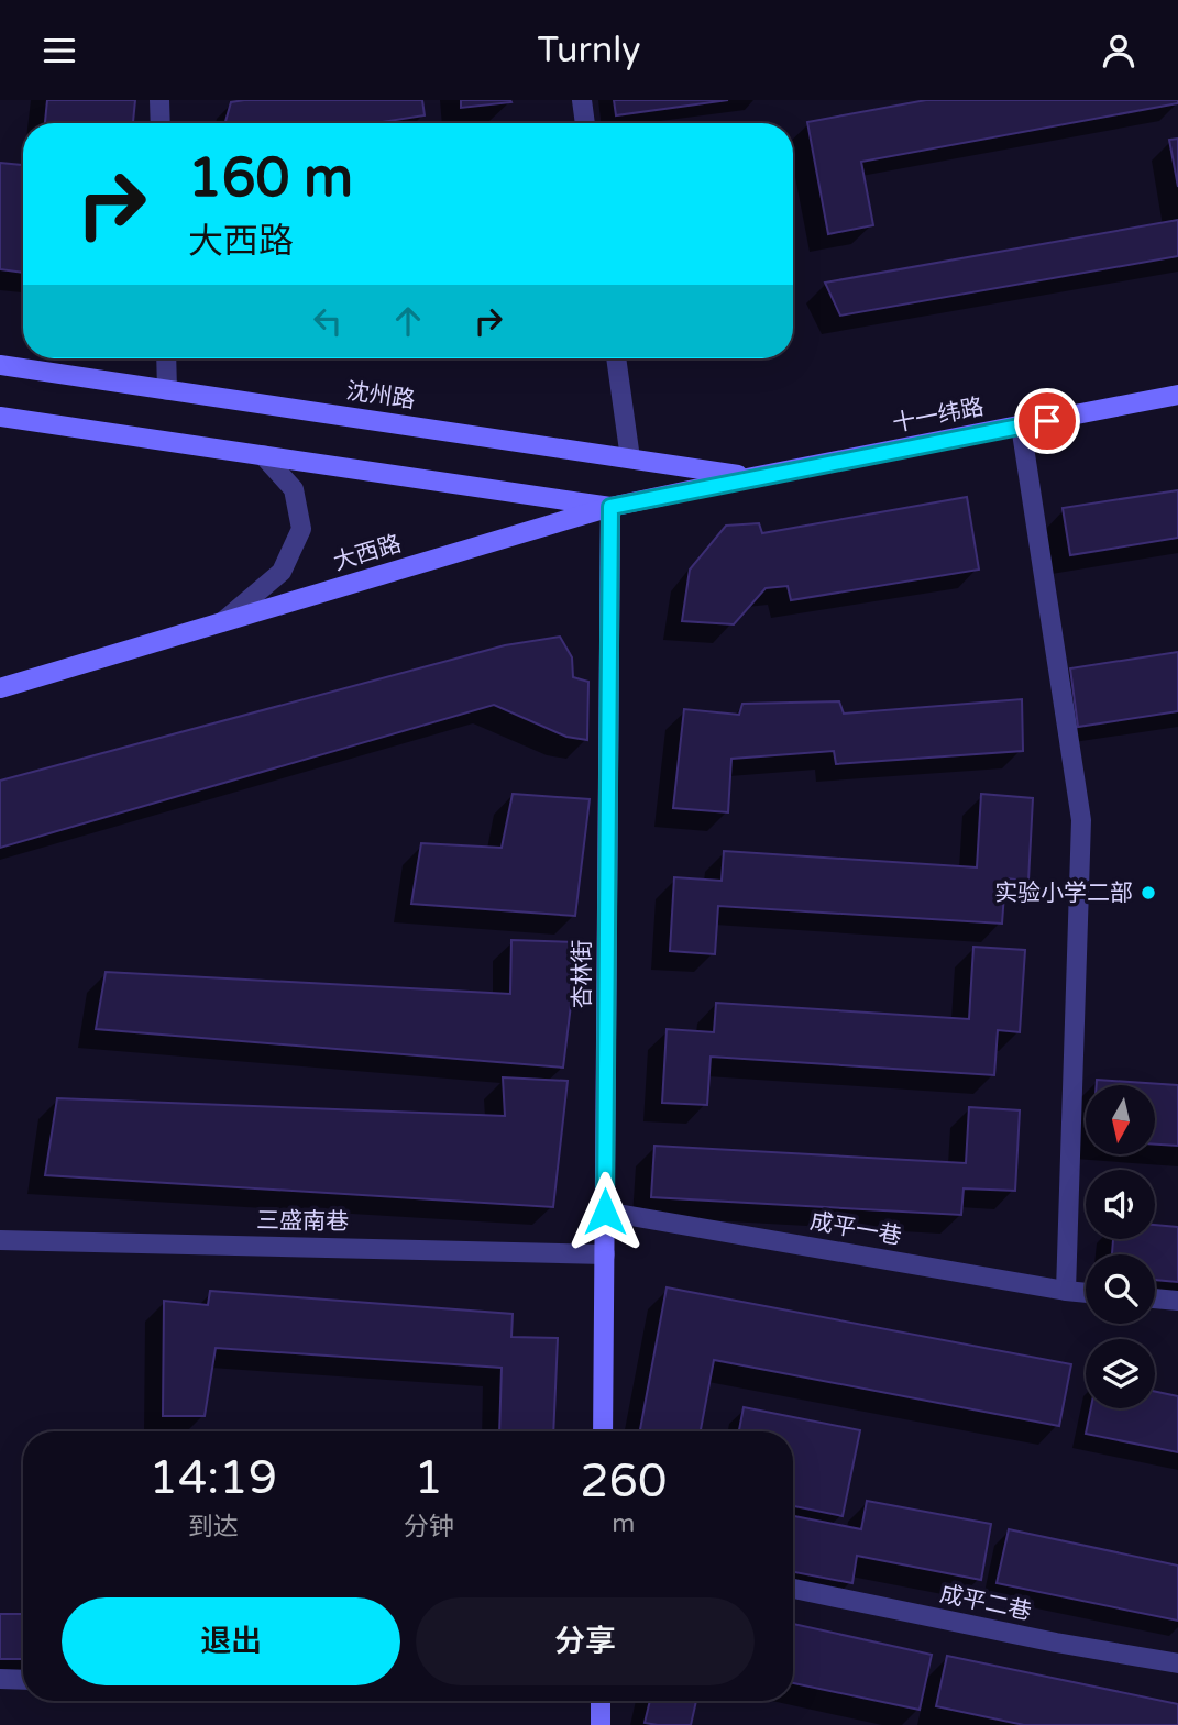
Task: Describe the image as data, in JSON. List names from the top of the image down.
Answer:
{
  "streets": {
    "main road": [
      "沈州路",
      "十一纬路",
      "大西路",
      "杏林街"
    ],
    "street": ["三盛南巷", "成平一巷", "成平二巷"]
  },
  "crossings": [
    ["沈州路", "十一纬路"],
    ["沈州路", "大西路"],
    ["十一纬路", "大西路"],
    ["大西路", "杏林街"],
    ["杏林街", "三盛南巷"],
    ["杏林街", "成平一巷"]
  ],
  "places": ["实验小学二部"],
  "north": "bottom",
  "page": {
    "header": "Turnly",
    "turn": ["160 m", "大西路"],
    "eta": [
      "14:19",
      "到达",
      "1",
      "分钟",
      "260",
      "m"
    ],
    "buttons": ["退出", "分享"]
  }
}
